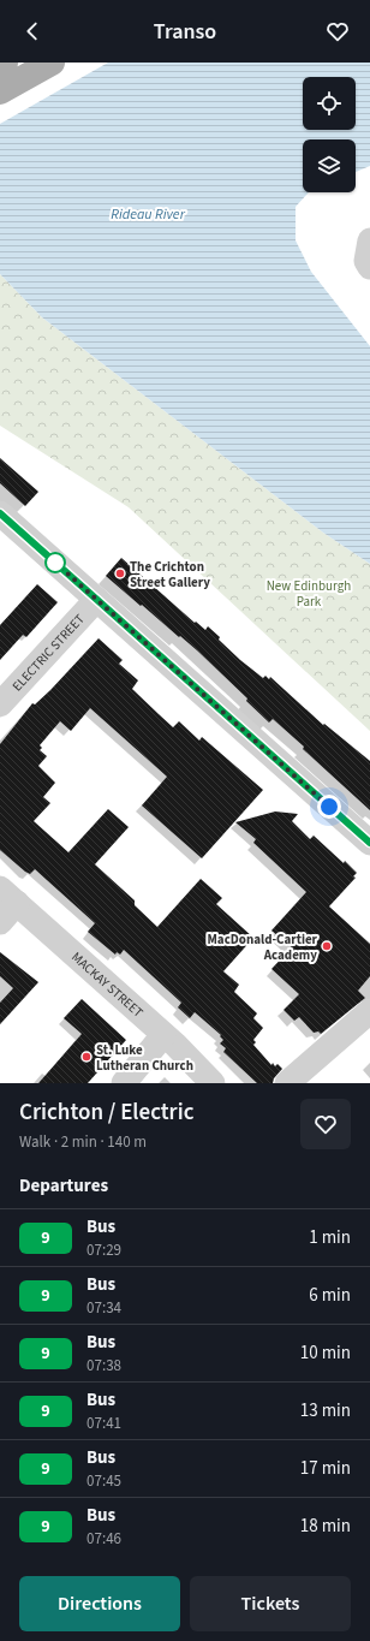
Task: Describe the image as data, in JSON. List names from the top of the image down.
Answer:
{
  "streets": {
    "street": ["ELECTRIC STREET", "MACKAY STREET"]
  },
  "water": ["Rideau River"],
  "parks": ["New Edinburgh Park"],
  "places": ["The Crichton Street Gallery", "MacDonald-Cartier Academy", "St. Luke Lutheran Church"],
  "lines": ["bus line 9"],
  "page": {
    "header": "Transo",
    "heading": [
      ["Crichton / Electric", "Walk · 2 min · 140 m"],
      "Departures"
    ],
    "list": [
      {
        "mark": "9",
        "name": "Bus",
        "note": "07:29",
        "value": "1 min"
      },
      {
        "mark": "9",
        "name": "Bus",
        "note": "07:34",
        "value": "6 min"
      },
      {
        "mark": "9",
        "name": "Bus",
        "note": "07:38",
        "value": "10 min"
      },
      {
        "mark": "9",
        "name": "Bus",
        "note": "07:41",
        "value": "13 min"
      },
      {
        "mark": "9",
        "name": "Bus",
        "note": "07:45",
        "value": "17 min"
      },
      {
        "mark": "9",
        "name": "Bus",
        "note": "07:46",
        "value": "18 min"
      }
    ],
    "buttons": ["Directions", "Tickets"]
  }
}
